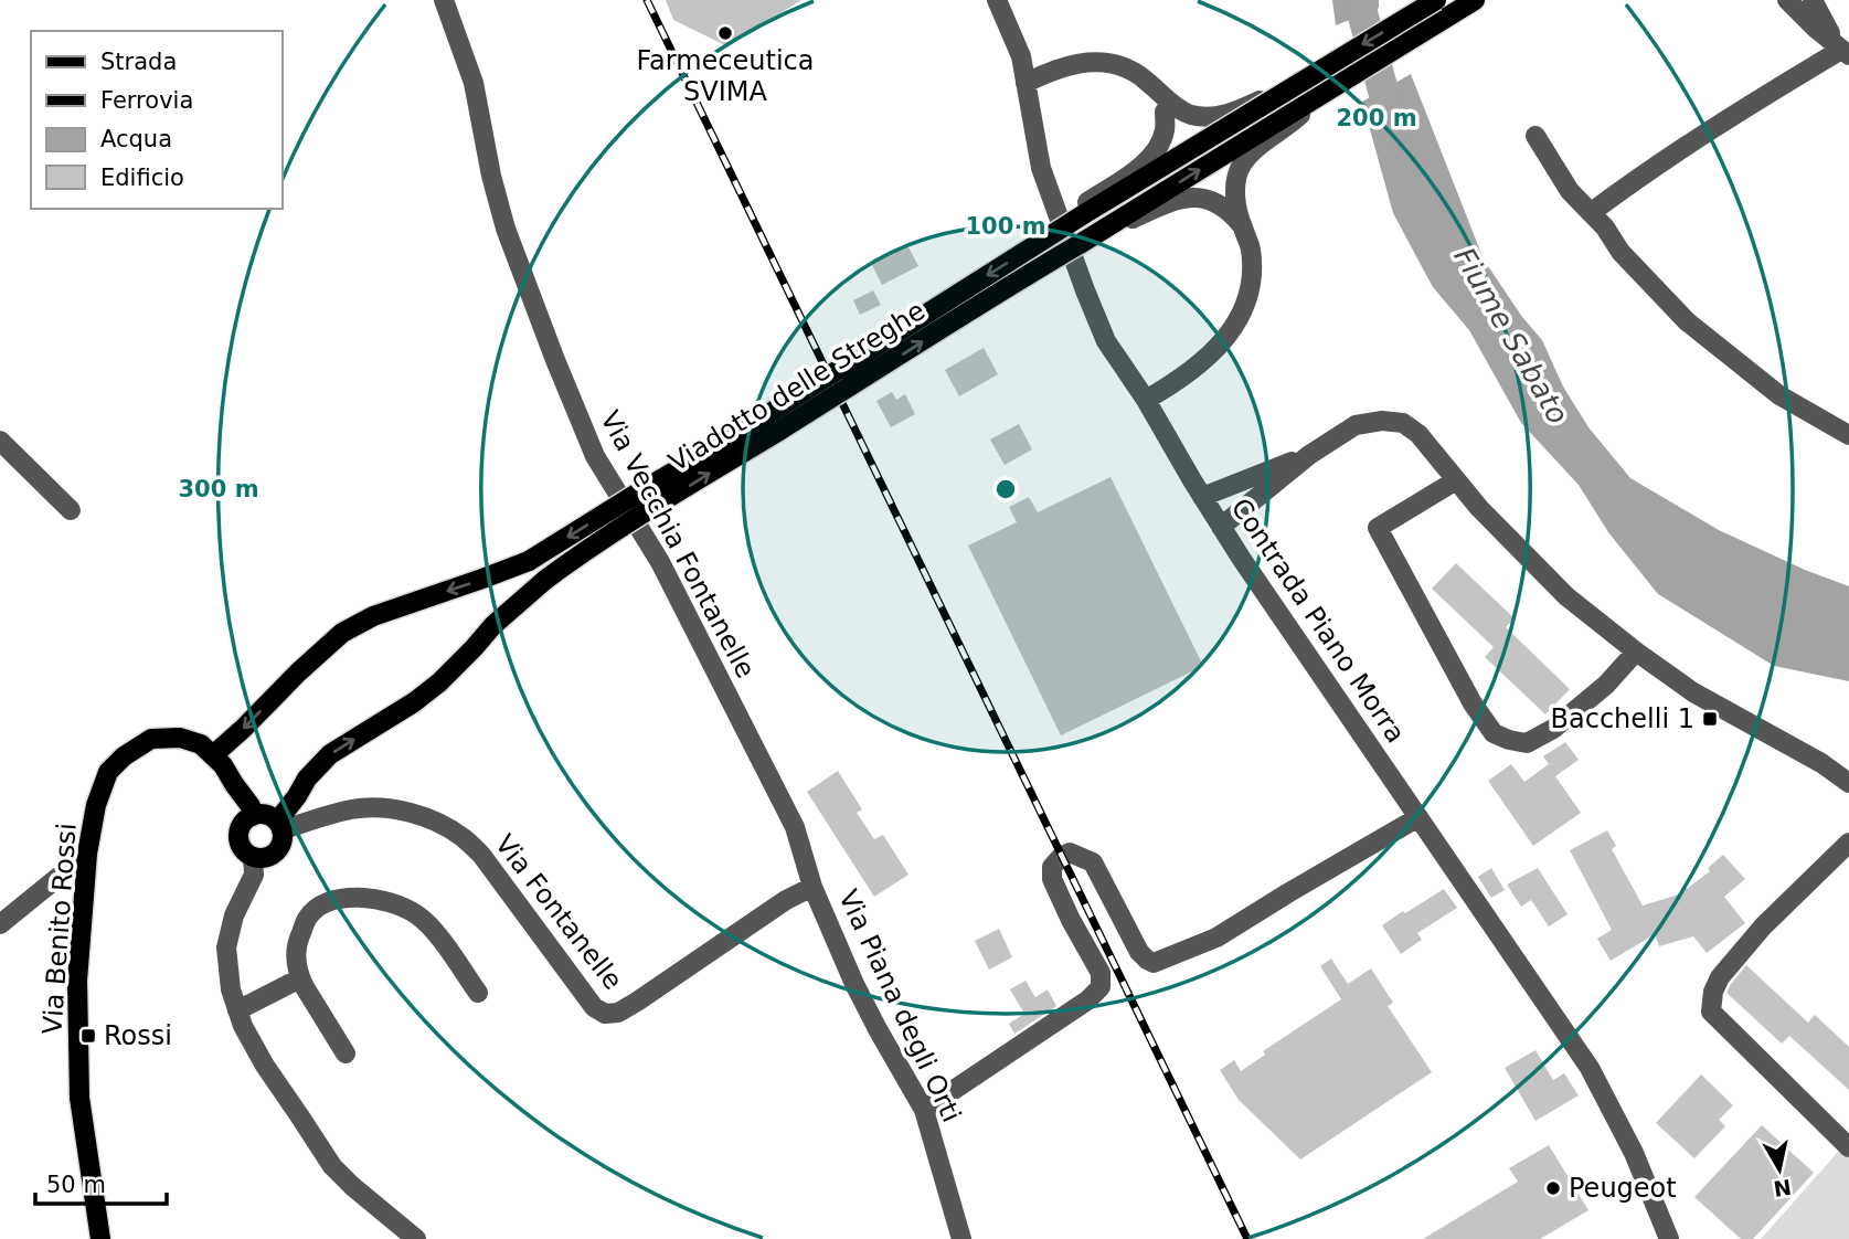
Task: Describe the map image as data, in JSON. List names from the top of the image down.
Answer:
{
  "streets": {
    "main road": ["Viadotto delle Streghe", "Via Fontanelle", "Via Benito Rossi"],
    "street": ["Via Vecchia Fontanelle", "Contrada Piano Morra", "Via Piana degli Orti"]
  },
  "crossings": [
    ["Viadotto delle Streghe", "Via Fontanelle"],
    ["Viadotto delle Streghe", "Via Benito Rossi"],
    ["Via Vecchia Fontanelle", "Via Fontanelle"],
    ["Via Vecchia Fontanelle", "Via Piana degli Orti"],
    ["Via Fontanelle", "Via Benito Rossi"],
    ["Via Fontanelle", "Via Piana degli Orti"]
  ],
  "water": ["Fiume Sabato"],
  "places": {
    "other": ["Farmeceutica SVIMA", "Peugeot"],
    "transit": ["Bacchelli 1", "Rossi"]
  },
  "legend": [
    "Strada",
    "Ferrovia",
    "Acqua",
    "Edificio"
  ],
  "scale_bar": "50 m",
  "north": "bottom",
  "rings": ["200 m", "100 m", "300 m"]
}
